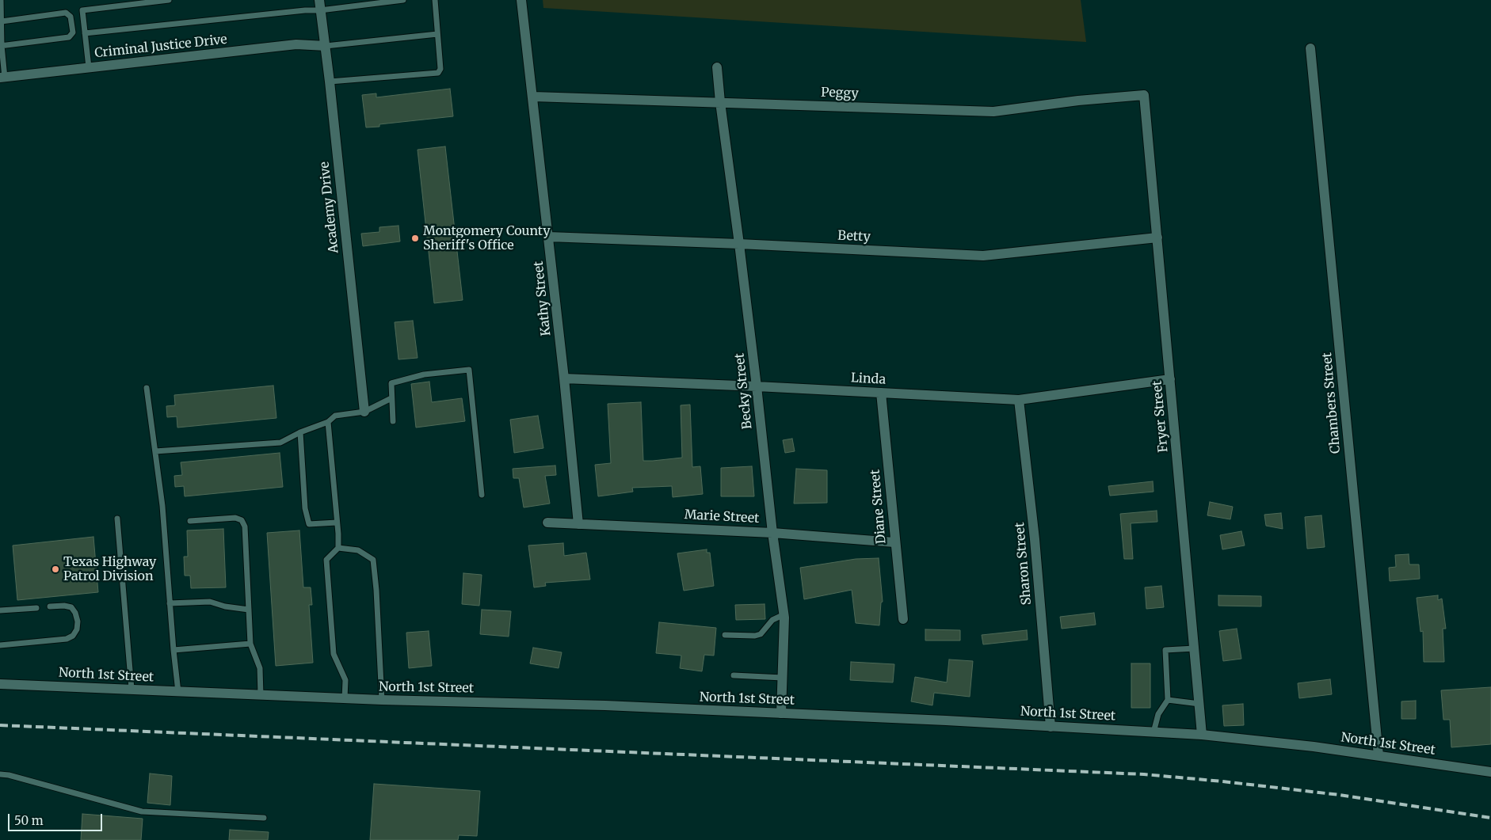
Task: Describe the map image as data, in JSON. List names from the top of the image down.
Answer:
{
  "streets": {
    "street": [
      "Criminal Justice Drive",
      "Peggy",
      "Academy Drive",
      "Betty",
      "Kathy Street",
      "Linda",
      "Becky Street",
      "Chambers Street",
      "Fryer Street",
      "Diane Street",
      "Marie Street",
      "Sharon Street",
      "North 1st Street"
    ]
  },
  "crossings": [
    ["Criminal Justice Drive", "Academy Drive"],
    ["Peggy", "Kathy Street"],
    ["Peggy", "Becky Street"],
    ["Peggy", "Fryer Street"],
    ["Betty", "Kathy Street"],
    ["Betty", "Becky Street"],
    ["Betty", "Fryer Street"],
    ["Kathy Street", "Linda"],
    ["Kathy Street", "Marie Street"],
    ["Linda", "Becky Street"],
    ["Linda", "Fryer Street"],
    ["Linda", "Diane Street"],
    ["Linda", "Sharon Street"],
    ["Becky Street", "Marie Street"],
    ["Becky Street", "North 1st Street"],
    ["Chambers Street", "North 1st Street"],
    ["Fryer Street", "North 1st Street"],
    ["Diane Street", "Marie Street"],
    ["Sharon Street", "North 1st Street"]
  ],
  "places": ["Montgomery County Sheriff's Office", "Texas Highway Patrol Division"],
  "scale_bar": "50 m"
}
